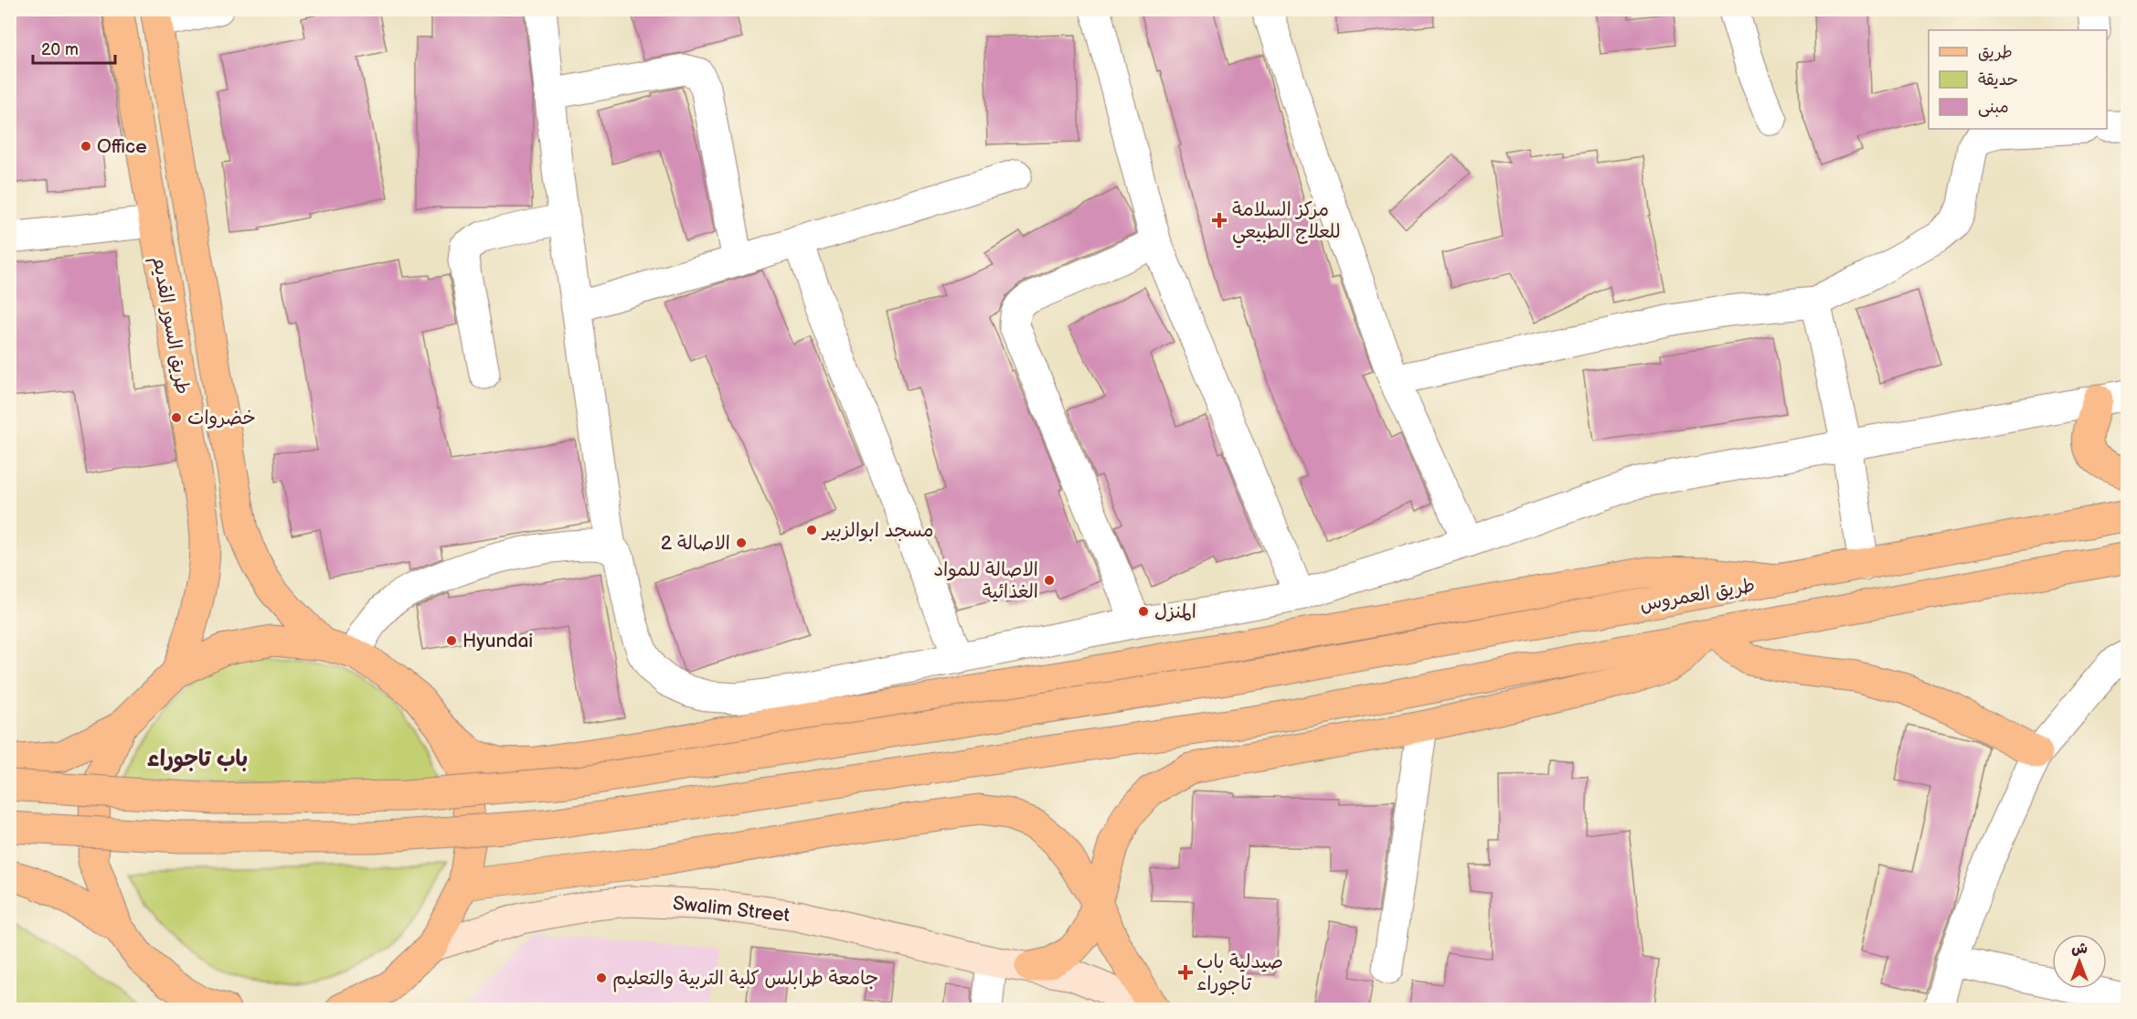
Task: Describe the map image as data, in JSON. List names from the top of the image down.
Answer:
{
  "streets": {
    "main road": ["طريق السور القديم", "طريق العمروس", "Swalim Street"]
  },
  "districts": ["باب تاجوراء"],
  "places": {
    "other": [
      "Office",
      "خضروات",
      "مسجد ابوالزبير",
      "الاصالة 2",
      "الاصالة للمواد الغذائية",
      "المنزل",
      "Hyundai",
      "جامعة طرابلس كلية التربية والتعليم"
    ],
    "health": ["مركز السلامة للعلاج الطبيعي", "صيدلية باب تاجوراء"]
  },
  "legend": ["طريق", "حديقة", "مبنى"],
  "scale_bar": "20 m",
  "north": "top"
}
